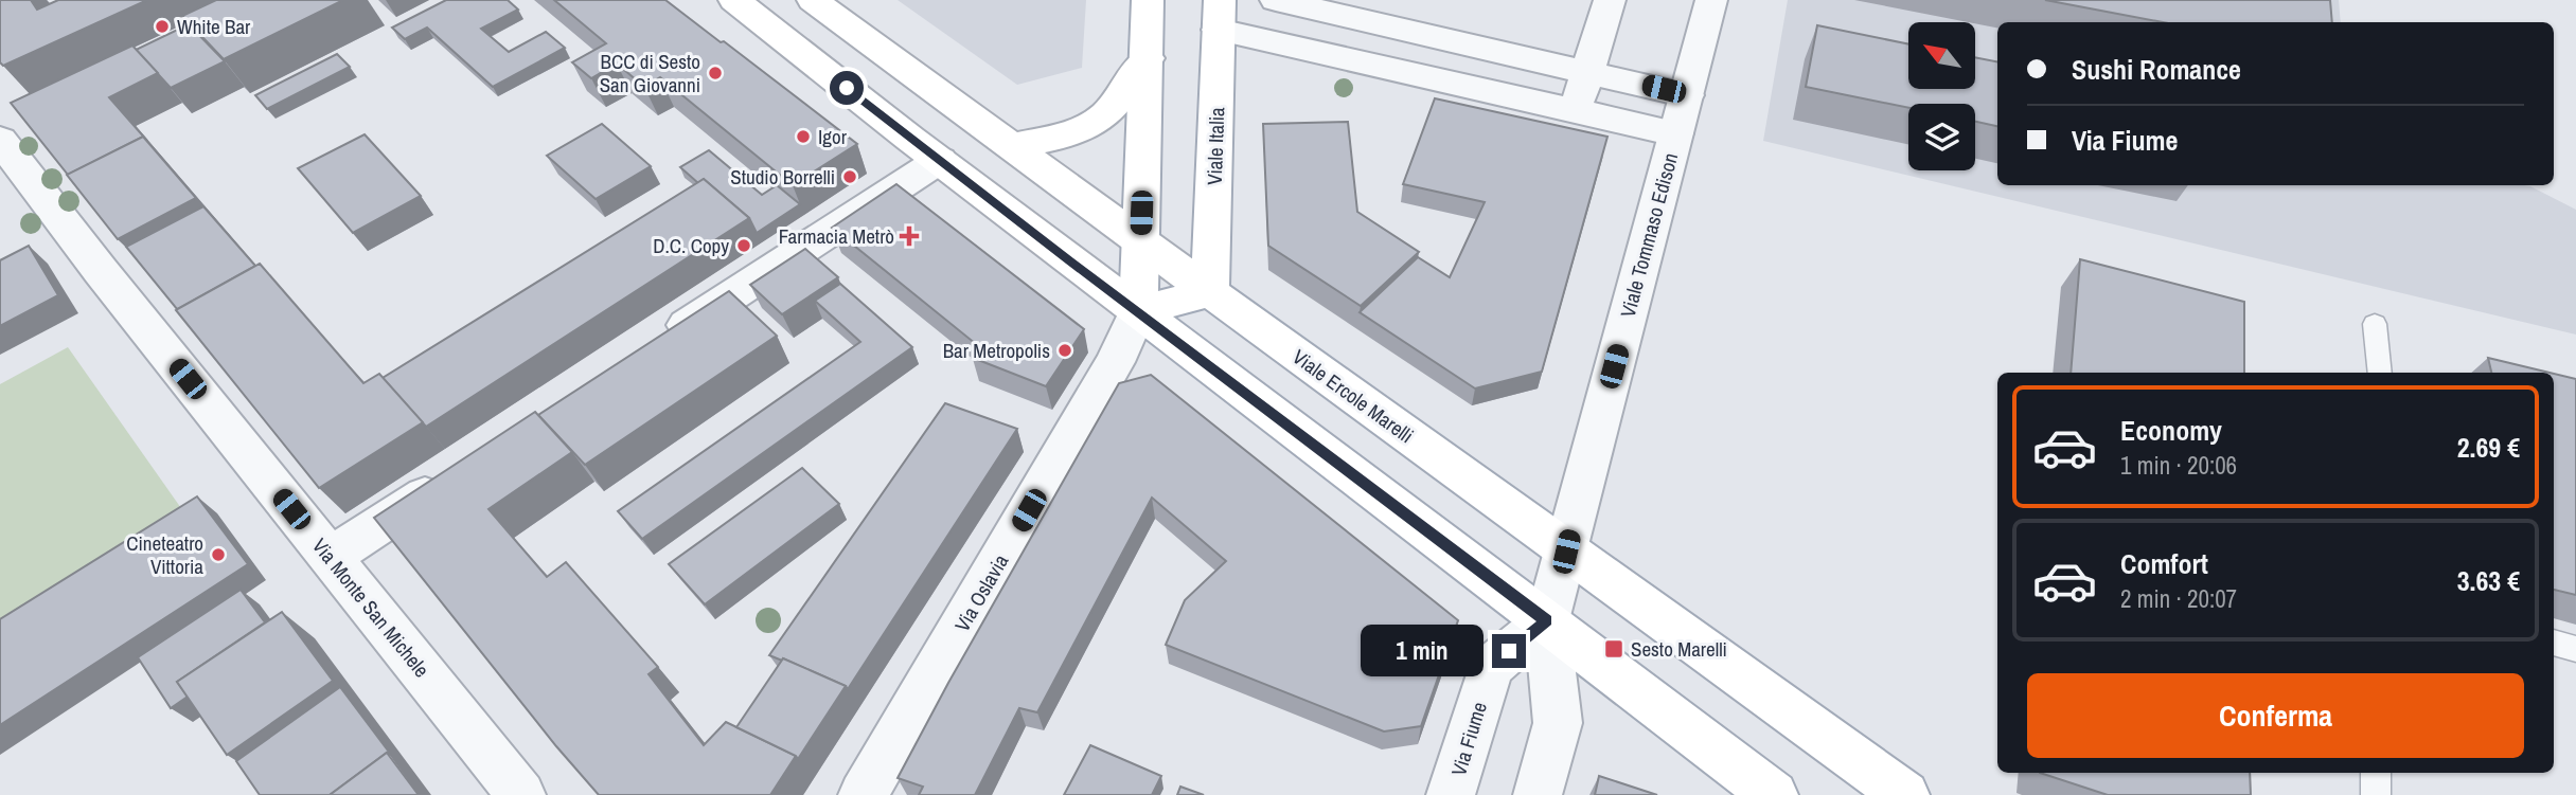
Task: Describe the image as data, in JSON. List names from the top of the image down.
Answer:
{
  "streets": {
    "main road": ["Viale Italia", "Viale Ercole Marelli"],
    "street": [
      "Viale Tommaso Edison",
      "Via Oslavia",
      "Via Monte San Michele",
      "Via Fiume"
    ]
  },
  "crossings": [
    ["Viale Italia", "Viale Tommaso Edison"],
    ["Viale Italia", "Viale Ercole Marelli"],
    ["Viale Tommaso Edison", "Viale Ercole Marelli"]
  ],
  "places": {
    "other": [
      "White Bar",
      "BCC di Sesto San Giovanni",
      "Igor",
      "Studio Borrelli",
      "D.C. Copy",
      "Bar Metropolis",
      "Cineteatro Vittoria"
    ],
    "health": ["Farmacia Metrò"],
    "transit": ["Sesto Marelli"]
  },
  "north": "top left",
  "page": {
    "banner": ["Sushi Romance", "Via Fiume"],
    "list": [
      {
        "name": "Economy",
        "note": "1 min · 20:06",
        "value": "2.69 €"
      },
      {
        "name": "Comfort",
        "note": "2 min · 20:07",
        "value": "3.63 €"
      }
    ],
    "bubble": "1 min",
    "buttons": "Conferma"
  }
}
